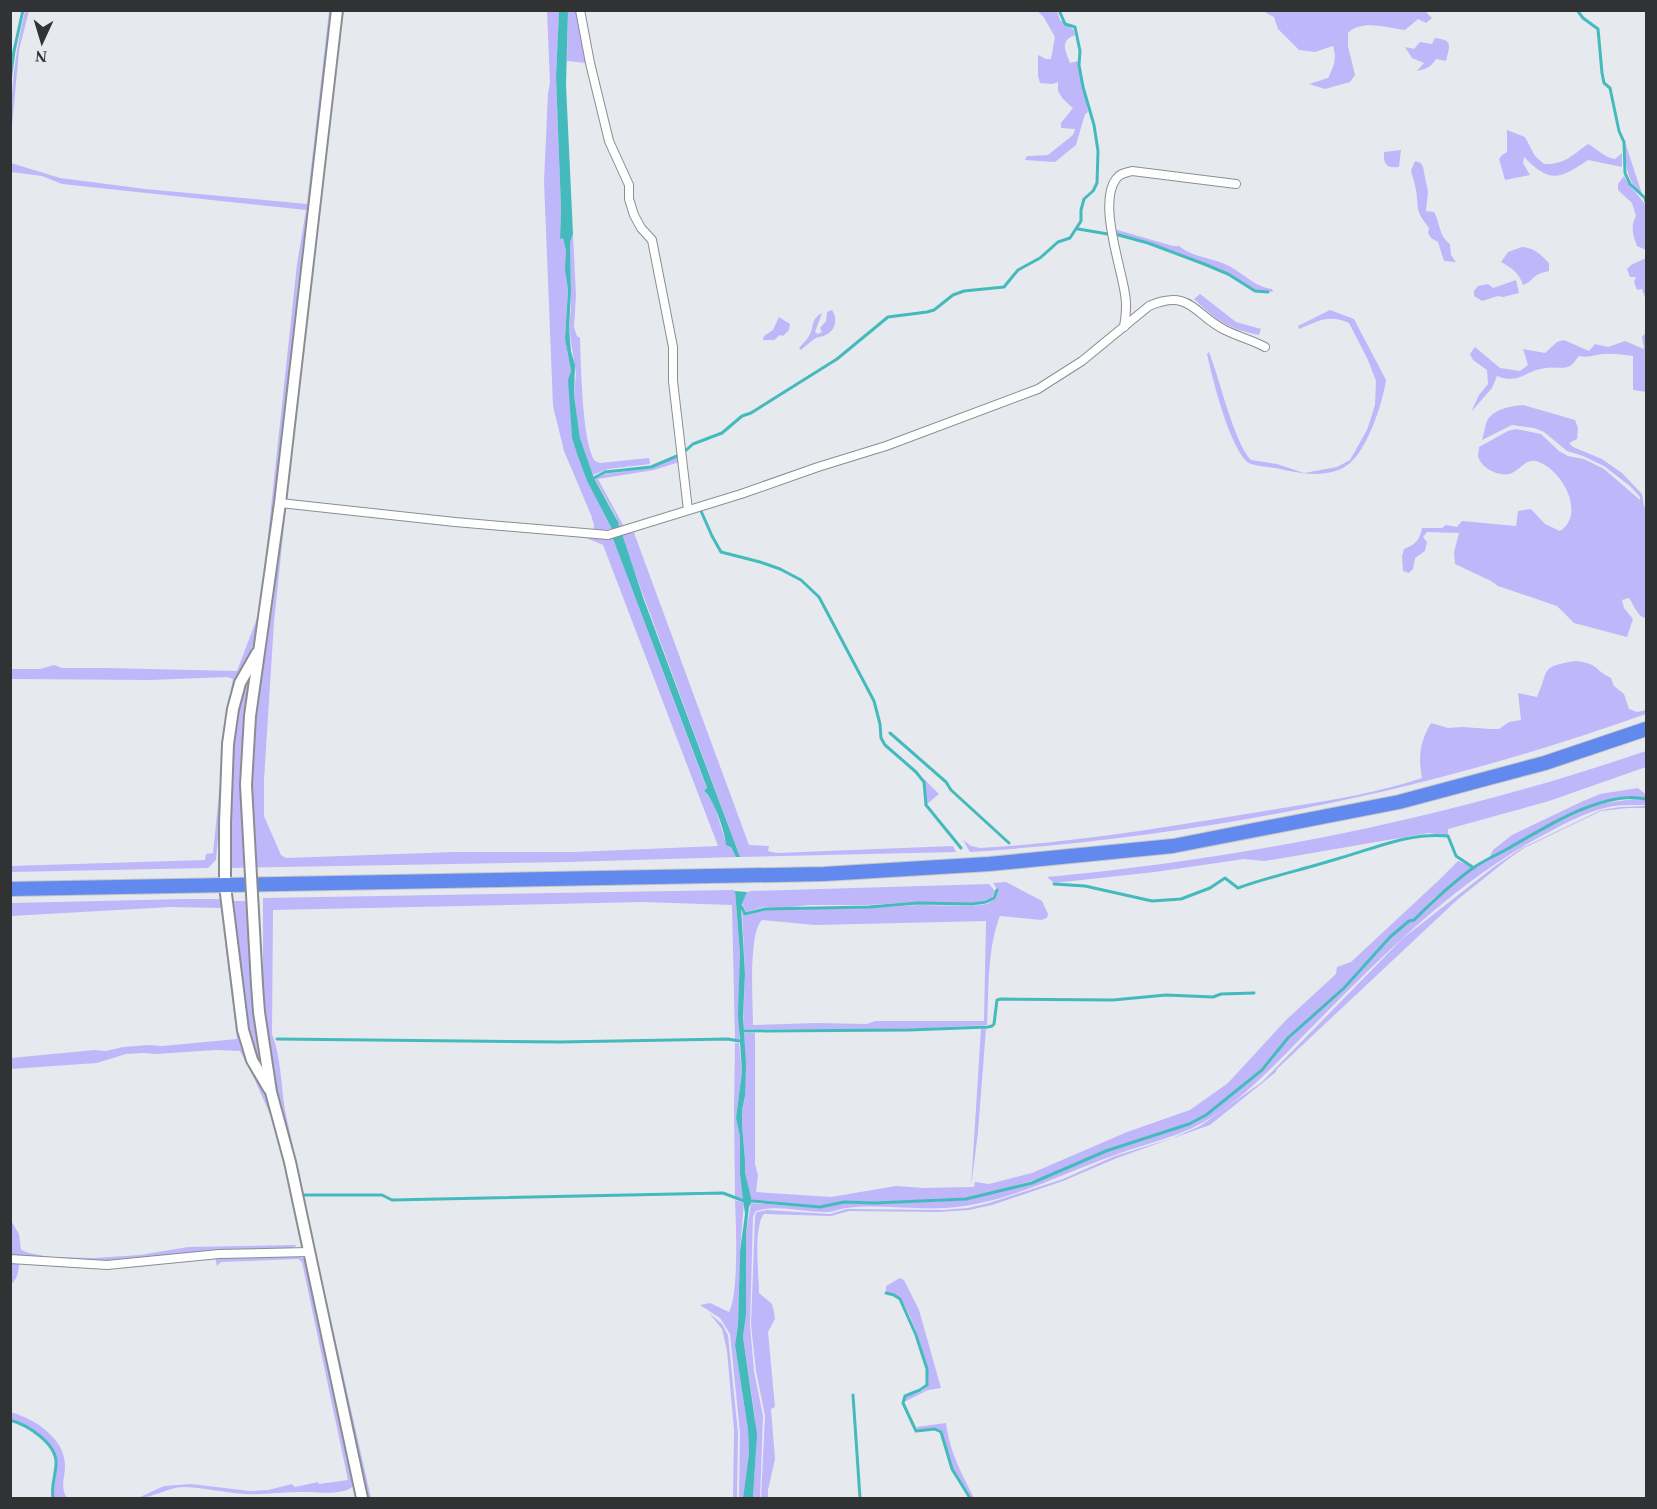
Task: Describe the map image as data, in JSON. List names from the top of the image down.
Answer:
{
  "north": "bottom"
}
